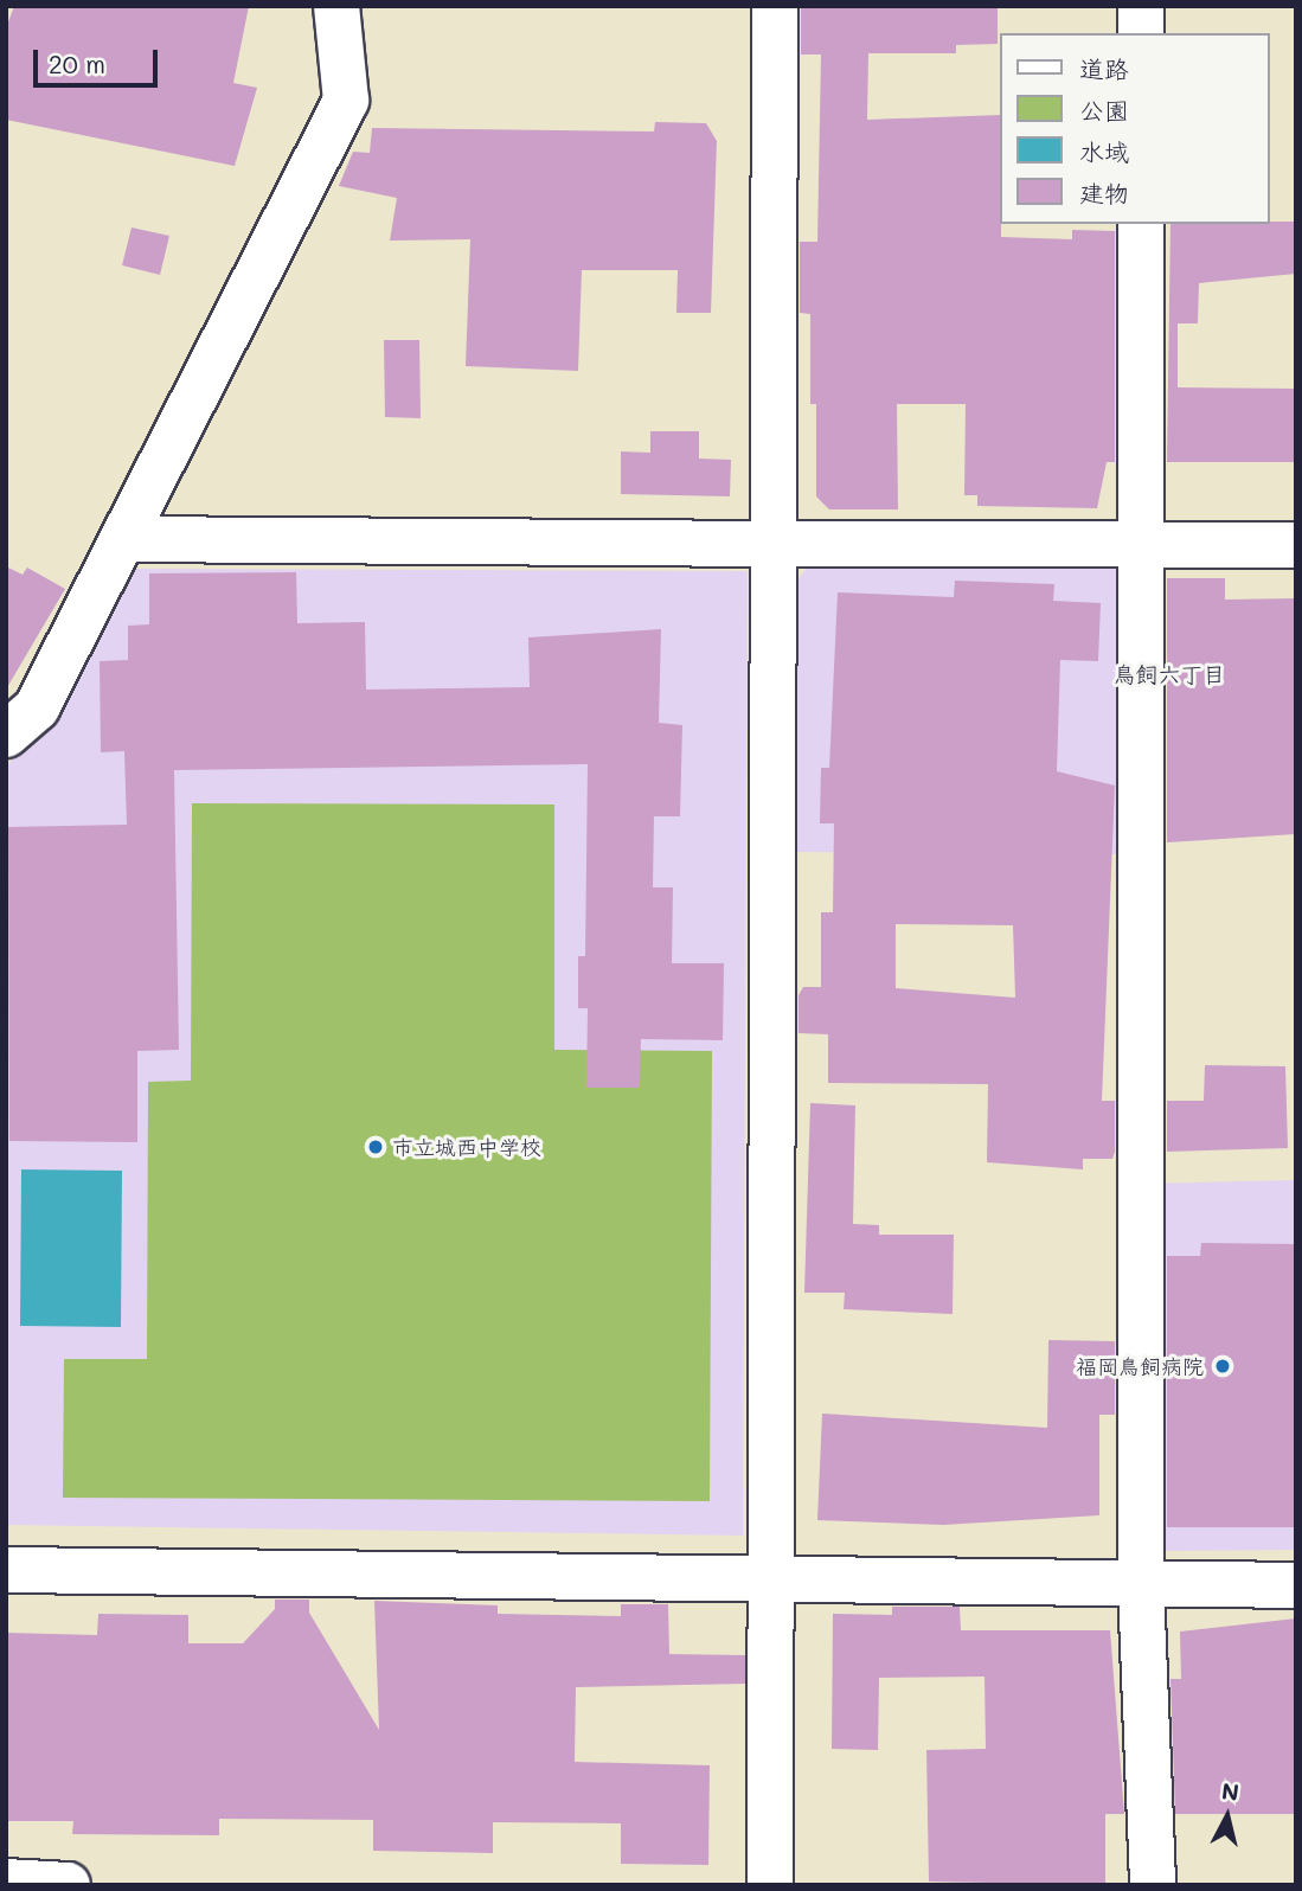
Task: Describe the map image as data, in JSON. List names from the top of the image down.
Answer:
{
  "districts": ["鳥飼六丁目"],
  "places": ["市立城西中学校", "福岡鳥飼病院"],
  "legend": [
    "道路",
    "公園",
    "水域",
    "建物"
  ],
  "scale_bar": "20 m",
  "north": "top"
}
